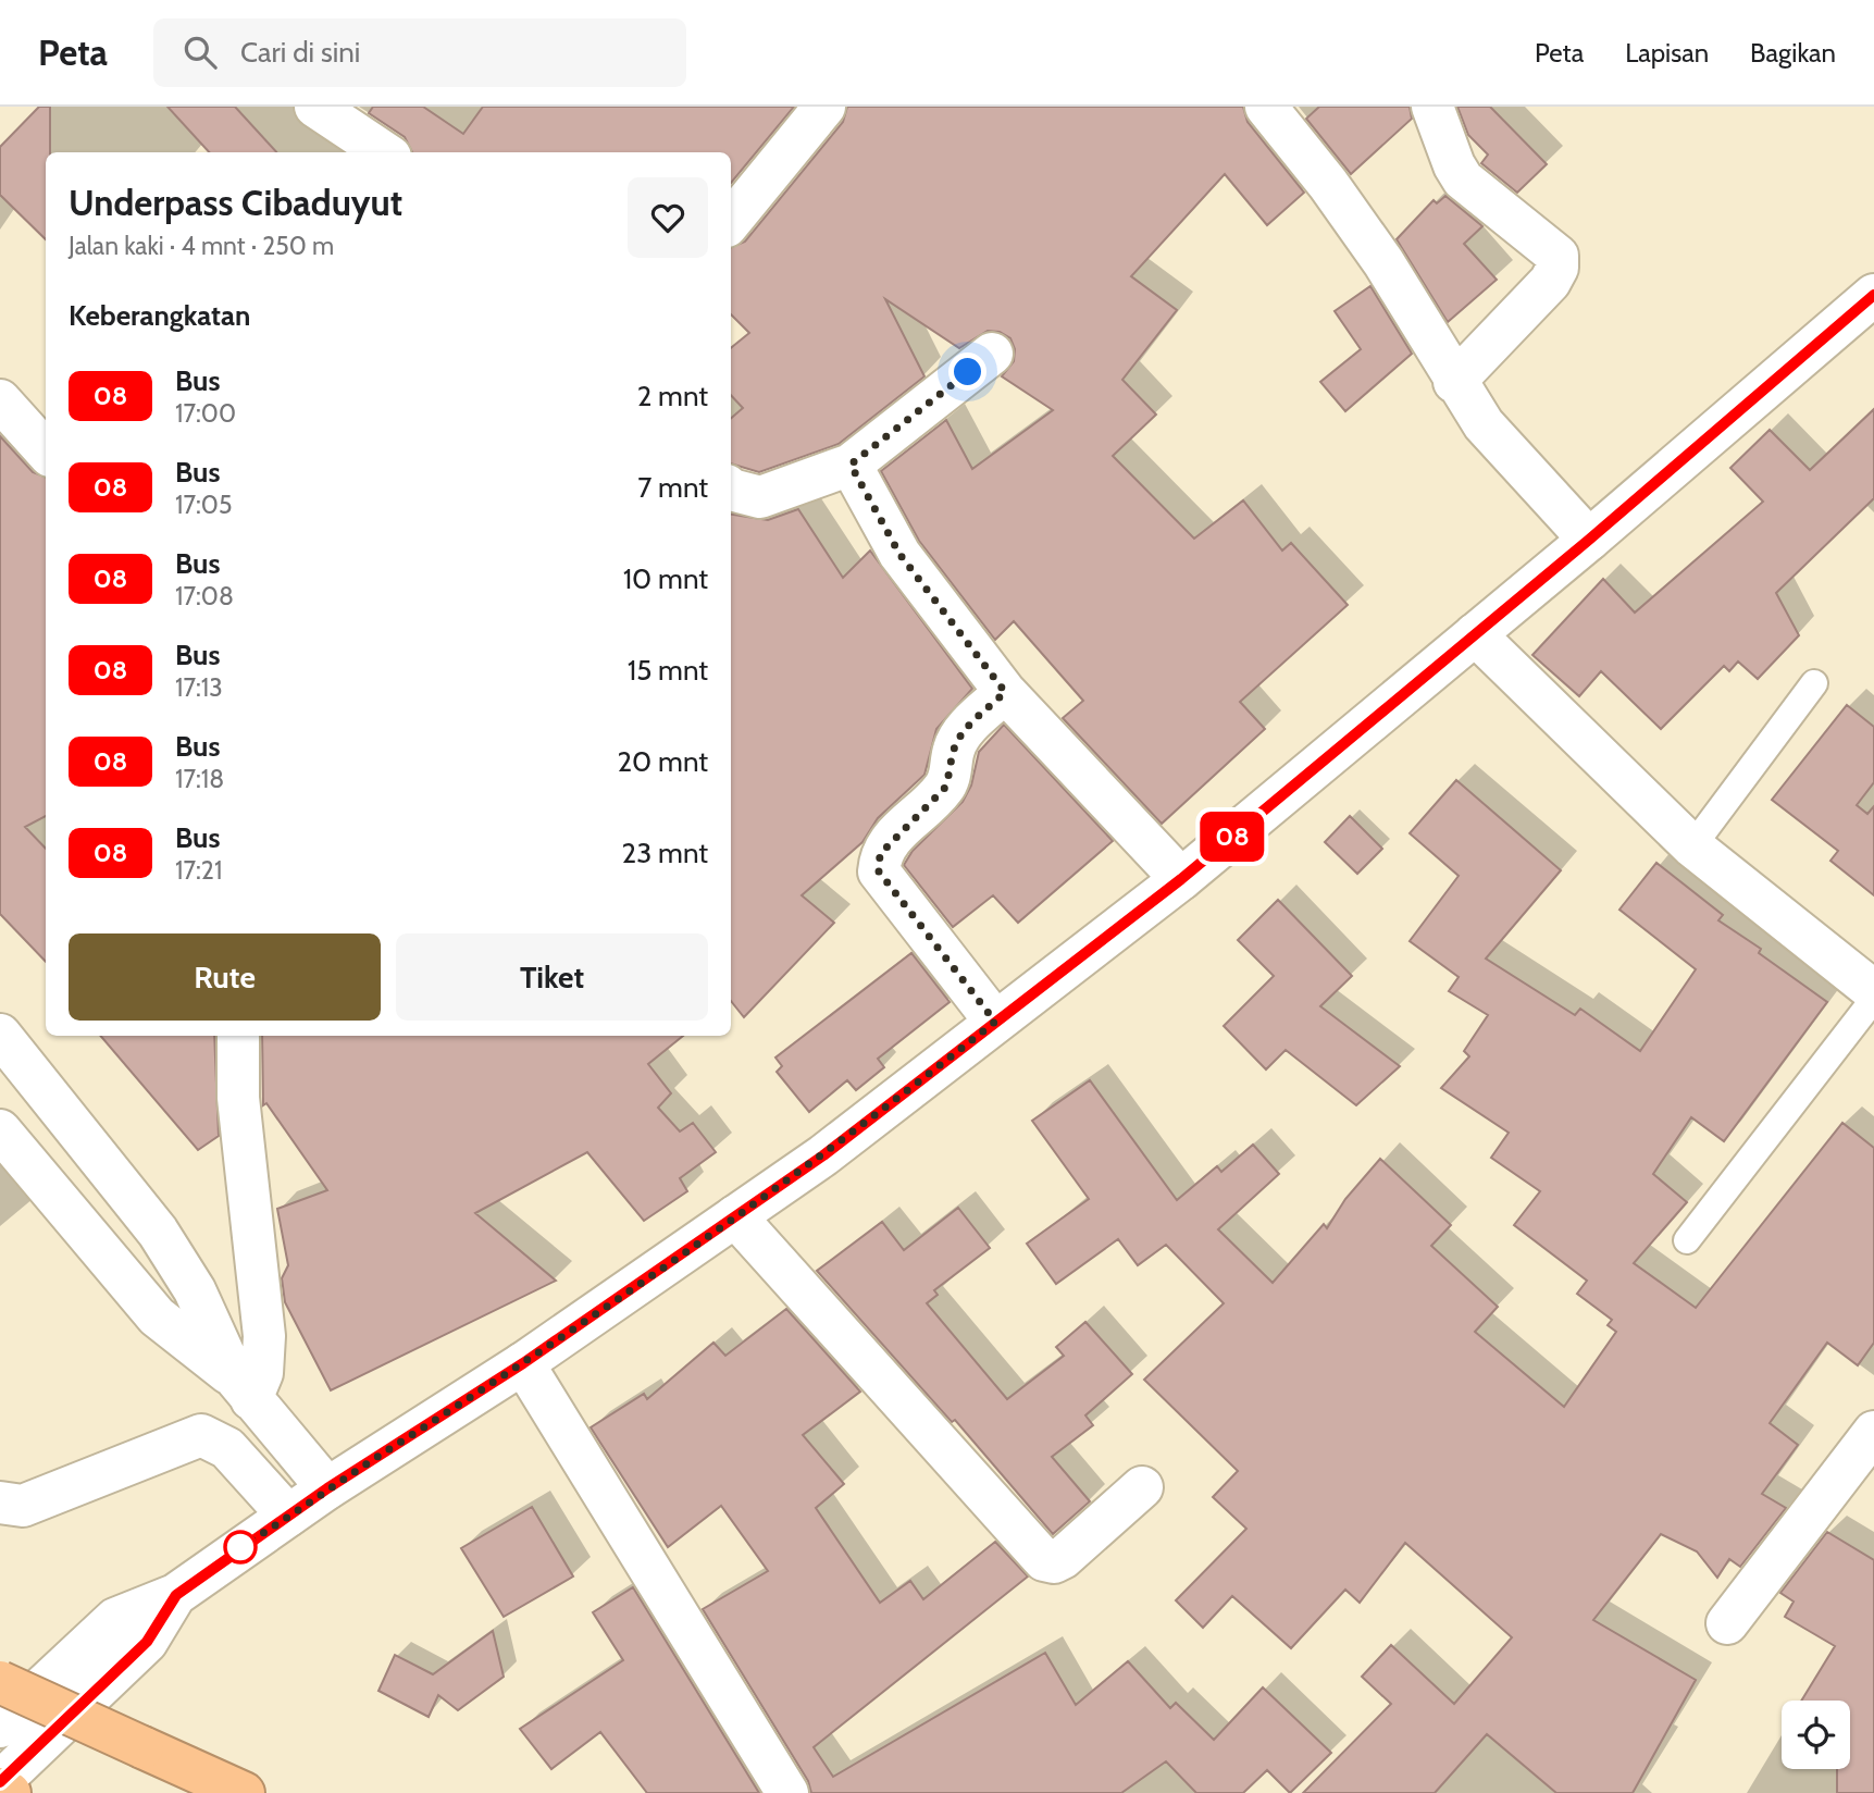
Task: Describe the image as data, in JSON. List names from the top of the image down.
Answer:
{
  "lines": ["bus line 08"],
  "page": {
    "header": "Peta",
    "search": "Cari di sini",
    "nav": ["Peta", "Lapisan", "Bagikan"],
    "on_map": "08",
    "heading": [
      ["Underpass Cibaduyut", "Jalan kaki · 4 mnt · 250 m"],
      "Keberangkatan"
    ],
    "list": [
      {
        "mark": "08",
        "name": "Bus",
        "note": "17:00",
        "value": "2 mnt"
      },
      {
        "mark": "08",
        "name": "Bus",
        "note": "17:05",
        "value": "7 mnt"
      },
      {
        "mark": "08",
        "name": "Bus",
        "note": "17:08",
        "value": "10 mnt"
      },
      {
        "mark": "08",
        "name": "Bus",
        "note": "17:13",
        "value": "15 mnt"
      },
      {
        "mark": "08",
        "name": "Bus",
        "note": "17:18",
        "value": "20 mnt"
      },
      {
        "mark": "08",
        "name": "Bus",
        "note": "17:21",
        "value": "23 mnt"
      }
    ],
    "buttons": ["Rute", "Tiket"]
  }
}
